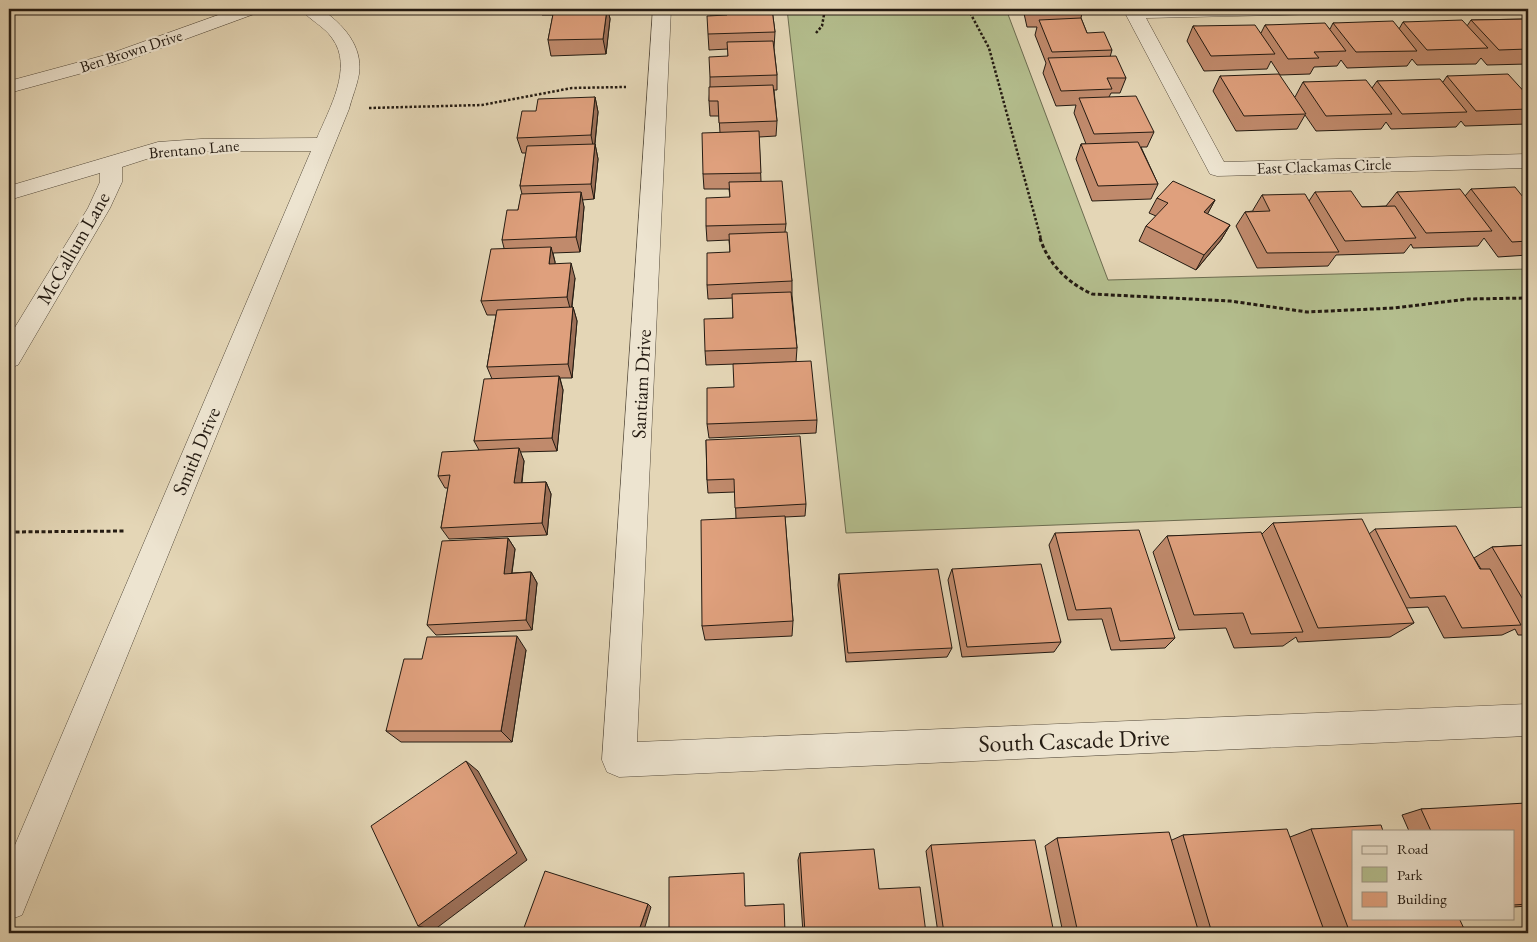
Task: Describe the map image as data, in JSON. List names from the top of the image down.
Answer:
{
  "streets": {
    "street": [
      "Ben Brown Drive",
      "Brentano Lane",
      "East Clackamas Circle",
      "McCallum Lane",
      "Santiam Drive",
      "Smith Drive",
      "South Cascade Drive"
    ]
  },
  "crossings": [
    ["Brentano Lane", "McCallum Lane"],
    ["Brentano Lane", "Smith Drive"],
    ["Santiam Drive", "South Cascade Drive"]
  ],
  "legend": ["Road", "Park", "Building"]
}
